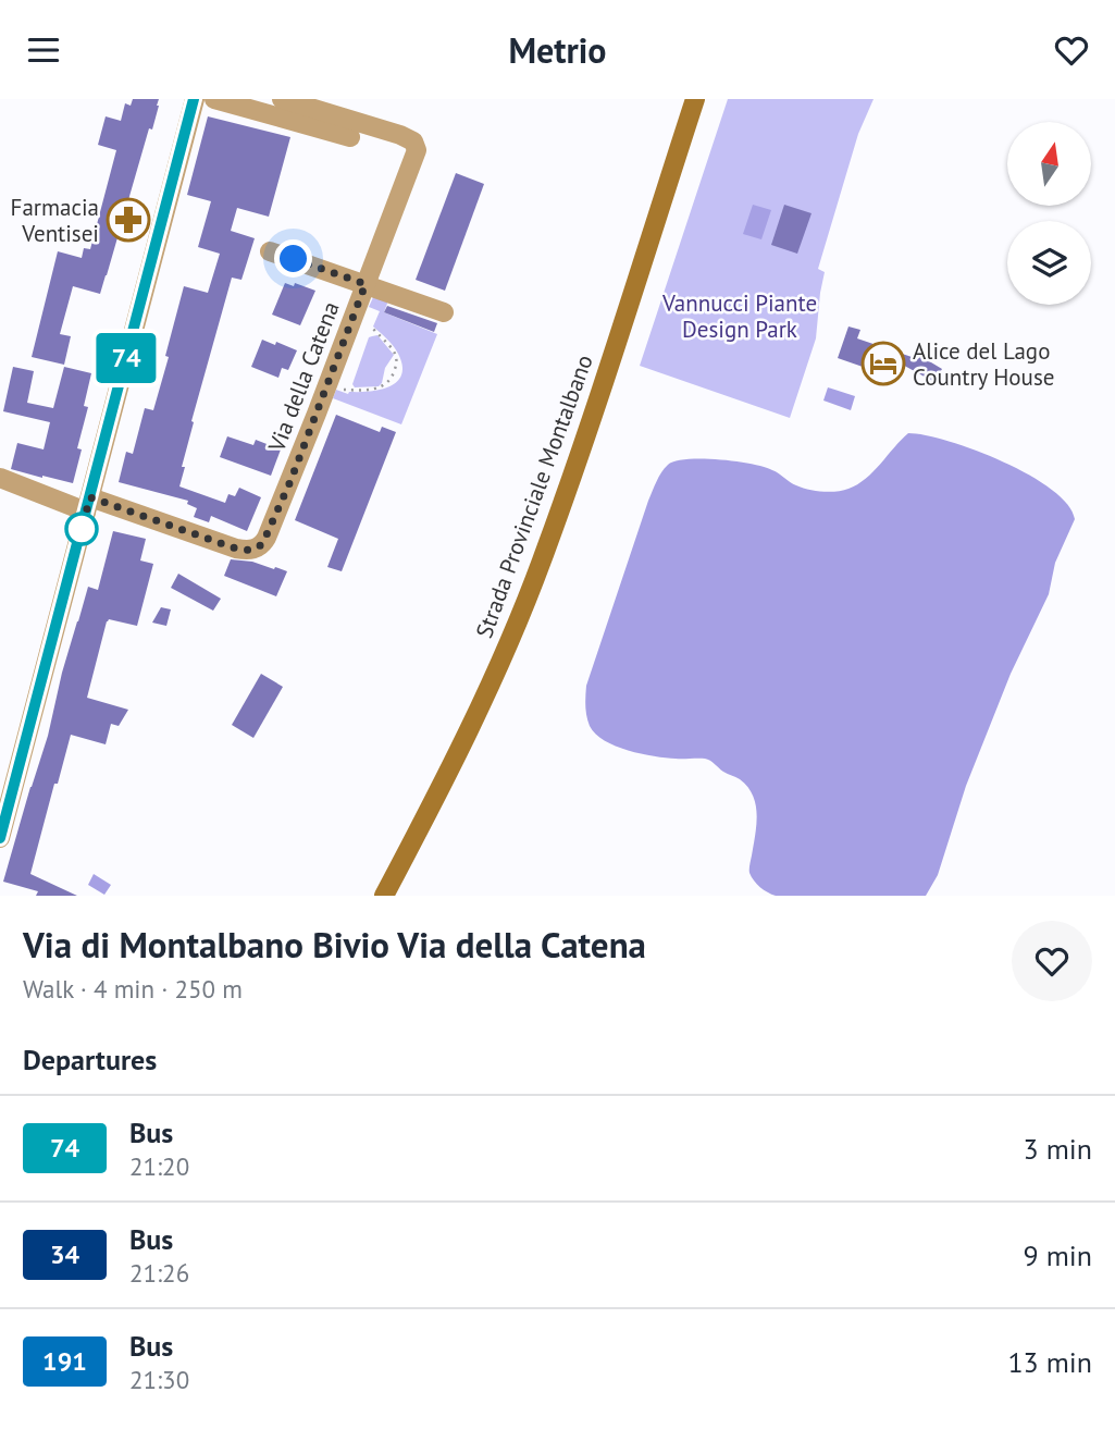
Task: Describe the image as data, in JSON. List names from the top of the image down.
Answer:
{
  "streets": {
    "main road": ["Strada Provinciale Montalbano"],
    "street": ["Via della Catena"]
  },
  "parks": ["Vannucci Piante Design Park"],
  "places": {
    "pharmacy": ["Farmacia Ventisei"],
    "hotel": ["Alice del Lago Country House"]
  },
  "lines": ["bus line 74"],
  "north": "top",
  "page": {
    "header": "Metrio",
    "on_map": "74",
    "heading": [
      ["Via di Montalbano Bivio Via della Catena", "Walk · 4 min · 250 m"],
      "Departures"
    ],
    "list": [
      {
        "mark": "74",
        "name": "Bus",
        "note": "21:20",
        "value": "3 min"
      },
      {
        "mark": "34",
        "name": "Bus",
        "note": "21:26",
        "value": "9 min"
      },
      {
        "mark": "191",
        "name": "Bus",
        "note": "21:30",
        "value": "13 min"
      }
    ]
  }
}
